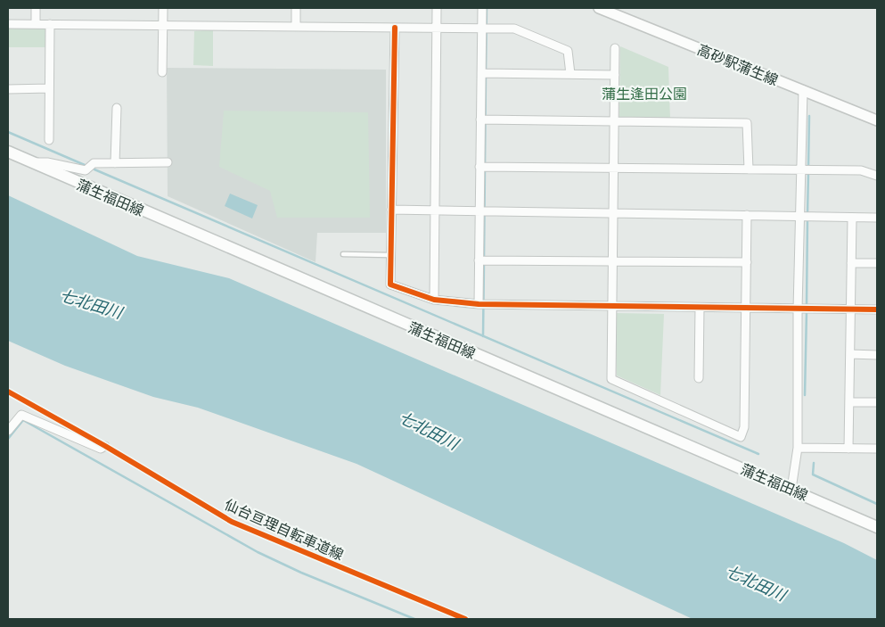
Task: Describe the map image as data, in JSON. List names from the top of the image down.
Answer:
{
  "streets": {
    "main road": ["蒲生福田線"],
    "street": ["高砂駅蒲生線"],
    "cycle path": ["仙台亘理自転車道線"]
  },
  "water": ["七北田川"],
  "parks": ["蒲生逢田公園"]
}
